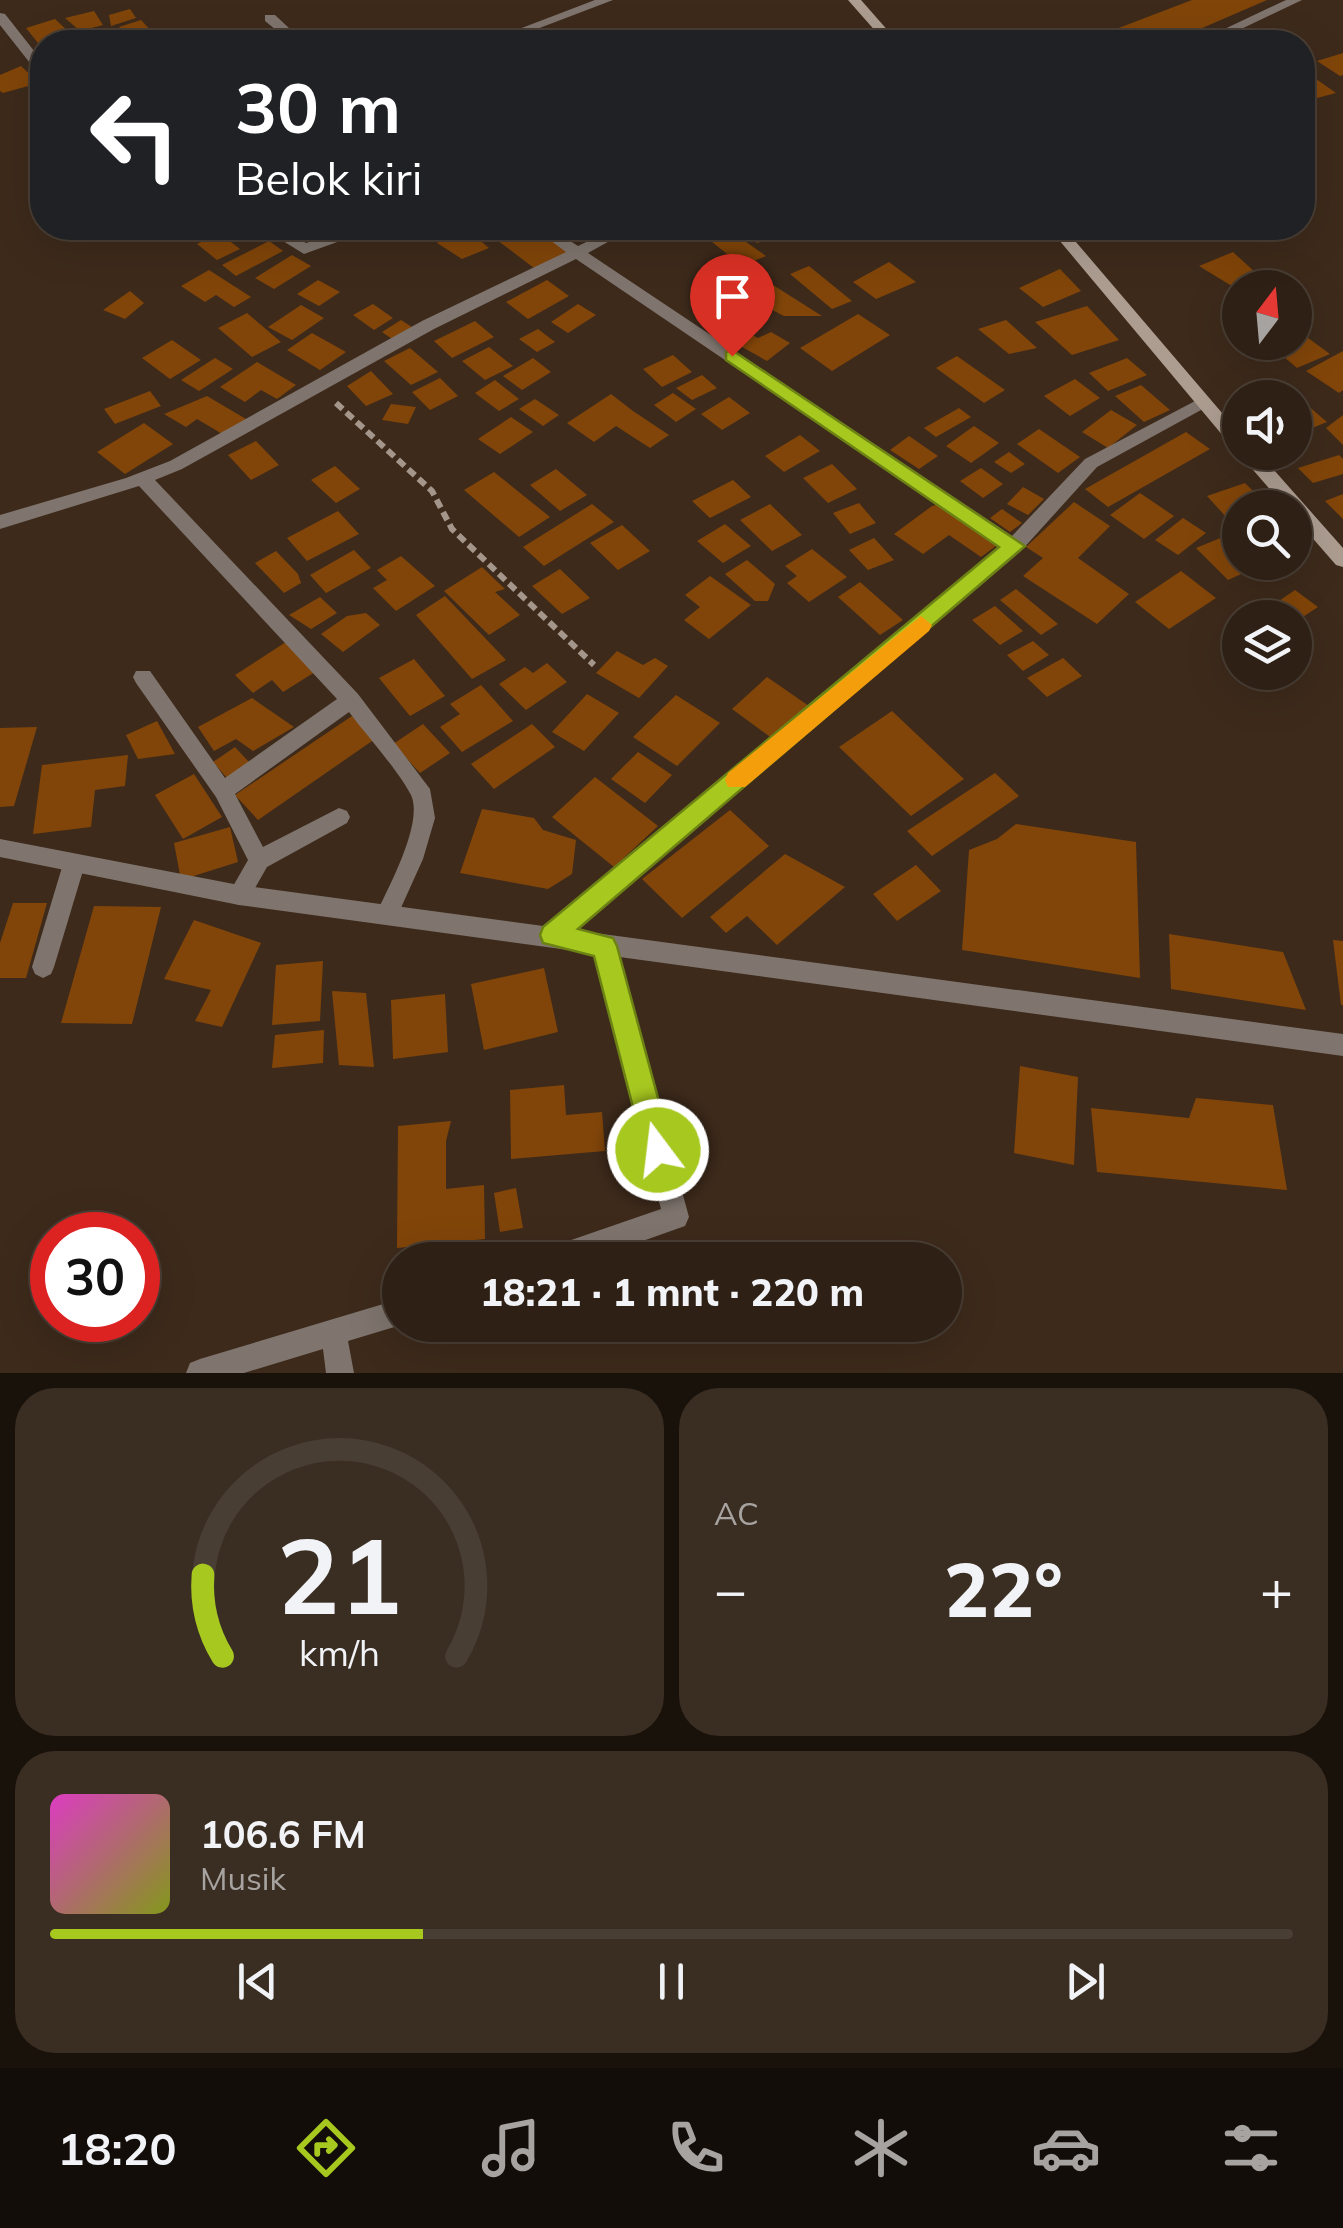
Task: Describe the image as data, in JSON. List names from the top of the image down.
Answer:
{
  "north": "top",
  "page": {
    "turn": ["30 m", "Belok kiri"],
    "limit": "30",
    "trip": "18:21 · 1 mnt · 220 m",
    "tile": "AC",
    "heat": ["−", "22°", "+"],
    "song": ["106.6 FM", "Musik"],
    "tabs": "18:20",
    "gauge": ["21", "km/h"]
  }
}
